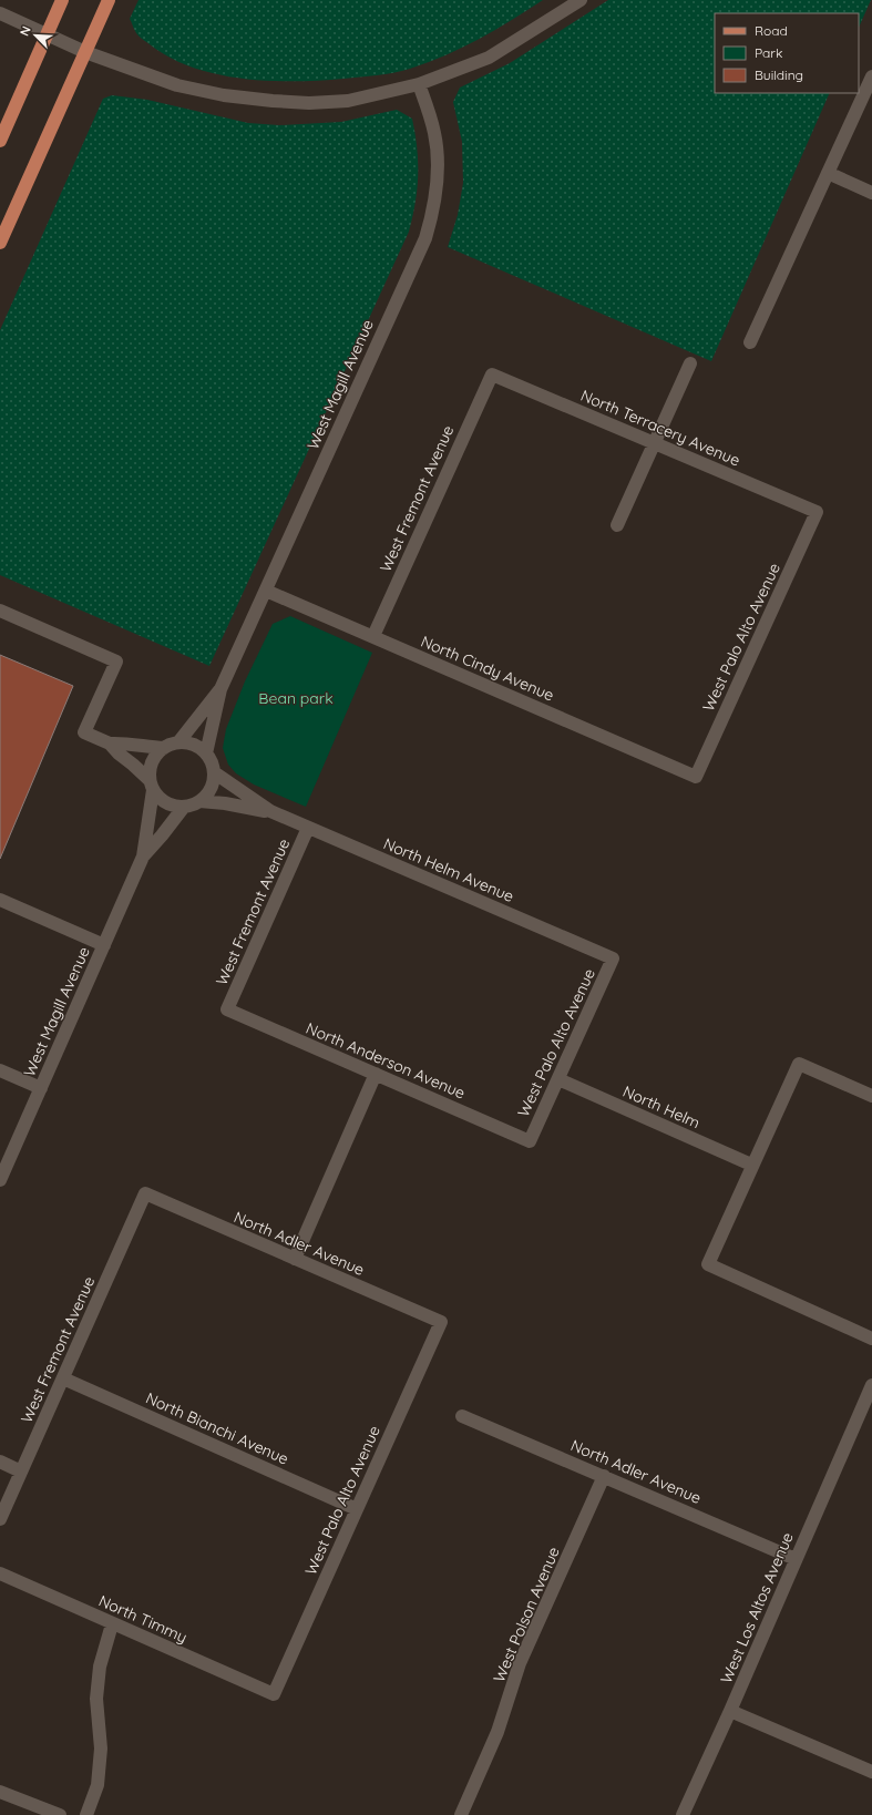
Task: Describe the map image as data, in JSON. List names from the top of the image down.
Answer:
{
  "streets": {
    "street": [
      "West Magill Avenue",
      "North Terracery Avenue",
      "West Fremont Avenue",
      "West Palo Alto Avenue",
      "North Cindy Avenue",
      "North Helm Avenue",
      "North Anderson Avenue",
      "North Helm",
      "North Adler Avenue",
      "North Bianchi Avenue",
      "West Los Altos Avenue",
      "West Polson Avenue",
      "North Timmy"
    ]
  },
  "crossings": [
    ["West Magill Avenue", "North Cindy Avenue"],
    ["West Magill Avenue", "North Helm Avenue"],
    ["North Terracery Avenue", "West Fremont Avenue"],
    ["North Terracery Avenue", "West Palo Alto Avenue"],
    ["West Fremont Avenue", "North Cindy Avenue"],
    ["West Fremont Avenue", "North Helm Avenue"],
    ["West Fremont Avenue", "North Anderson Avenue"],
    ["West Fremont Avenue", "North Adler Avenue"],
    ["West Fremont Avenue", "North Bianchi Avenue"],
    ["West Palo Alto Avenue", "North Cindy Avenue"],
    ["West Palo Alto Avenue", "North Helm Avenue"],
    ["West Palo Alto Avenue", "North Anderson Avenue"],
    ["West Palo Alto Avenue", "North Helm"],
    ["West Palo Alto Avenue", "North Adler Avenue"],
    ["West Palo Alto Avenue", "North Bianchi Avenue"],
    ["West Palo Alto Avenue", "North Timmy"],
    ["North Adler Avenue", "West Los Altos Avenue"],
    ["North Adler Avenue", "West Polson Avenue"]
  ],
  "parks": ["Bean park"],
  "legend": ["Road", "Park", "Building"],
  "north": "top left"
}
